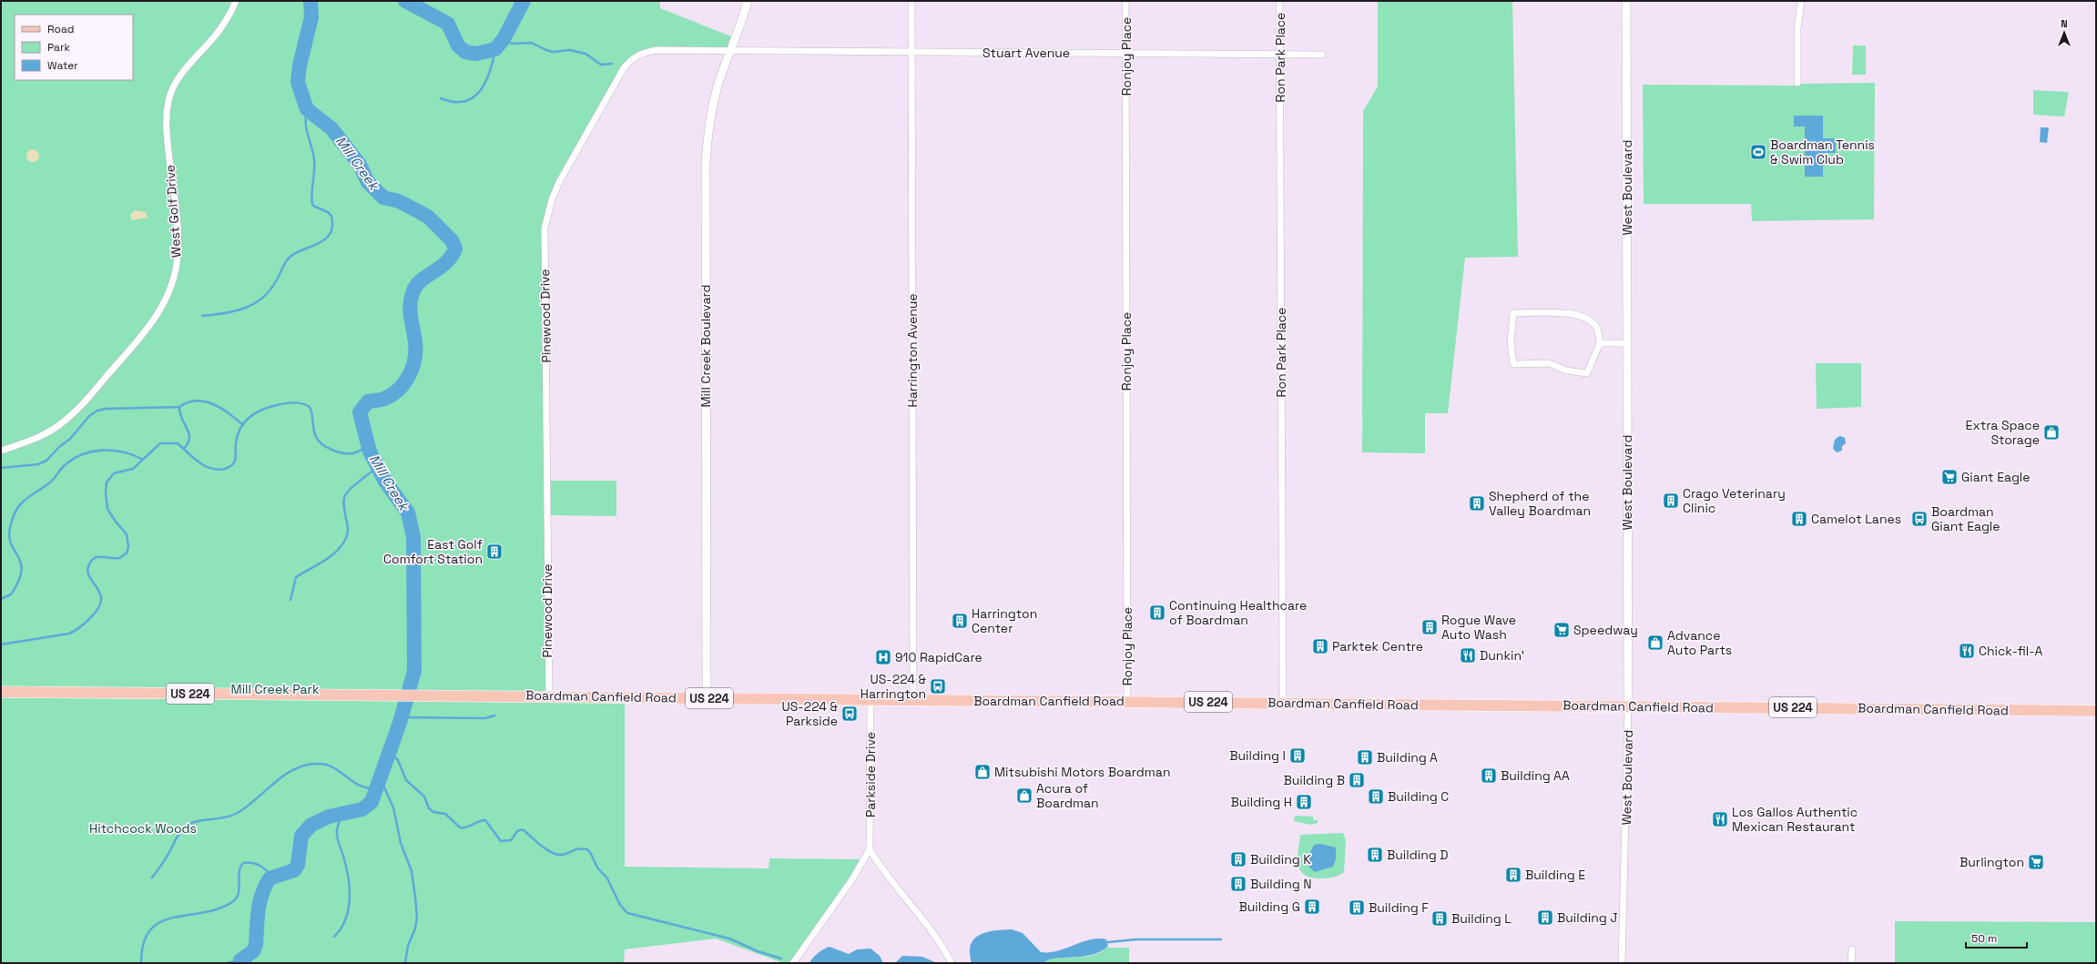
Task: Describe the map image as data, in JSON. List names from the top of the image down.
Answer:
{
  "streets": {
    "main road": ["US 224", "Boardman Canfield Road"],
    "street": [
      "Stuart Avenue",
      "Ronjoy Place",
      "Ron Park Place",
      "West Boulevard",
      "West Golf Drive",
      "Pinewood Drive",
      "Mill Creek Boulevard",
      "Harrington Avenue",
      "Parkside Drive"
    ]
  },
  "crossings": [
    ["Stuart Avenue", "Ronjoy Place"],
    ["Stuart Avenue", "Ron Park Place"],
    ["Stuart Avenue", "Pinewood Drive"],
    ["Stuart Avenue", "Mill Creek Boulevard"],
    ["Stuart Avenue", "Harrington Avenue"],
    ["Ronjoy Place", "Boardman Canfield Road"],
    ["Ron Park Place", "Boardman Canfield Road"],
    ["West Boulevard", "Boardman Canfield Road"],
    ["Pinewood Drive", "Mill Creek Boulevard"],
    ["Pinewood Drive", "Boardman Canfield Road"],
    ["Mill Creek Boulevard", "Boardman Canfield Road"],
    ["Harrington Avenue", "Boardman Canfield Road"],
    ["Boardman Canfield Road", "Parkside Drive"]
  ],
  "water": ["Mill Creek"],
  "parks": ["Mill Creek Park", "Hitchcock Woods"],
  "places": {
    "sports": ["Boardman Tennis & Swim Club"],
    "shop": [
      "Extra Space Storage",
      "Advance Auto Parts",
      "Mitsubishi Motors Boardman",
      "Acura of Boardman"
    ],
    "supermarket": ["Giant Eagle", "Speedway", "Burlington"],
    "building": [
      "Crago Veterinary Clinic",
      "Shepherd of the Valley Boardman",
      "Camelot Lanes",
      "East Golf Comfort Station",
      "Continuing Healthcare of Boardman",
      "Harrington Center",
      "Rogue Wave Auto Wash",
      "Parktek Centre",
      "Building I",
      "Building A",
      "Building AA",
      "Building B",
      "Building C",
      "Building H",
      "Building D",
      "Building K",
      "Building E",
      "Building N",
      "Building G",
      "Building F",
      "Building J",
      "Building L"
    ],
    "bus stop": ["Boardman Giant Eagle", "US-224 & Harrington", "US-224 & Parkside"],
    "restaurant": ["Chick-fil-A", "Dunkin'", "Los Gallos Authentic Mexican Restaurant"],
    "hospital": ["910 RapidCare"]
  },
  "legend": ["Road", "Park", "Water"],
  "scale_bar": "50 m",
  "north": "top"
}
